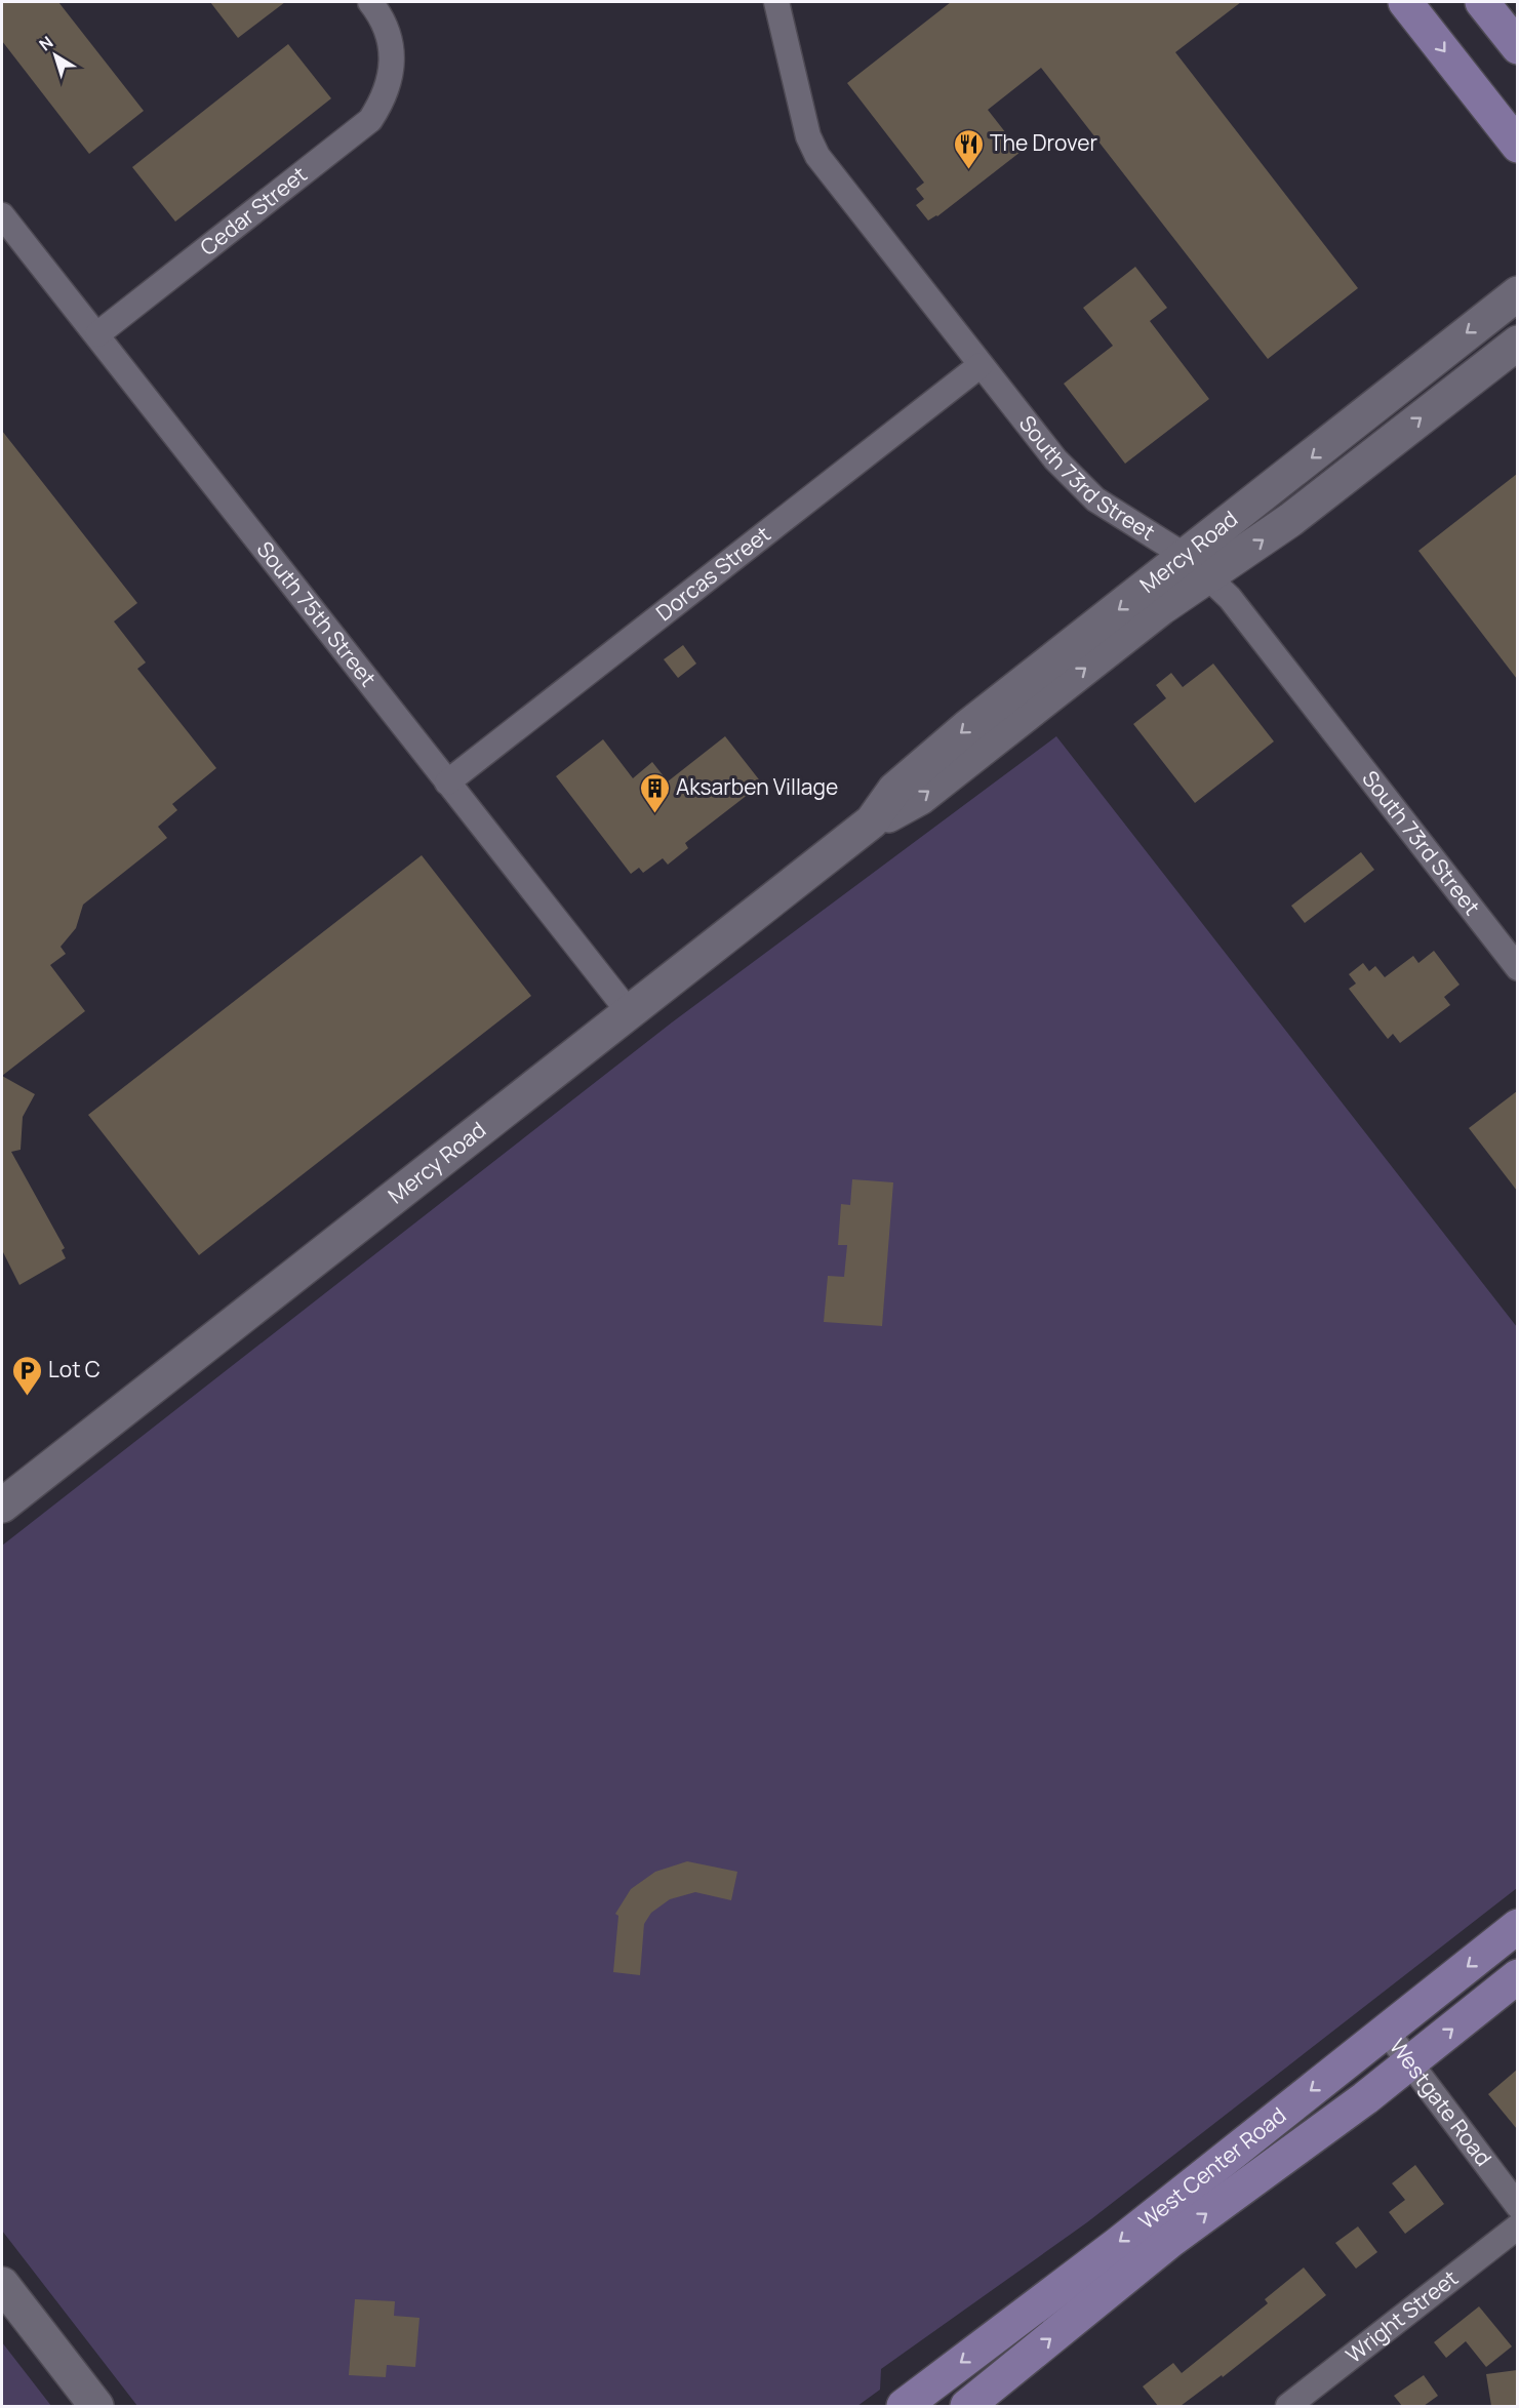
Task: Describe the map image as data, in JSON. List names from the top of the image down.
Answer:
{
  "streets": {
    "main road": ["Mercy Road", "West Center Road"],
    "street": [
      "Cedar Street",
      "South 73rd Street",
      "Dorcas Street",
      "South 75th Street",
      "Westgate Road",
      "Wright Street"
    ]
  },
  "crossings": [
    ["Cedar Street", "South 75th Street"],
    ["South 73rd Street", "Mercy Road"],
    ["South 73rd Street", "Dorcas Street"],
    ["Mercy Road", "South 75th Street"],
    ["Dorcas Street", "South 75th Street"],
    ["Westgate Road", "West Center Road"]
  ],
  "places": {
    "restaurant": ["The Drover"],
    "building": ["Aksarben Village"],
    "parking": ["Lot C"]
  },
  "north": "top left"
}
